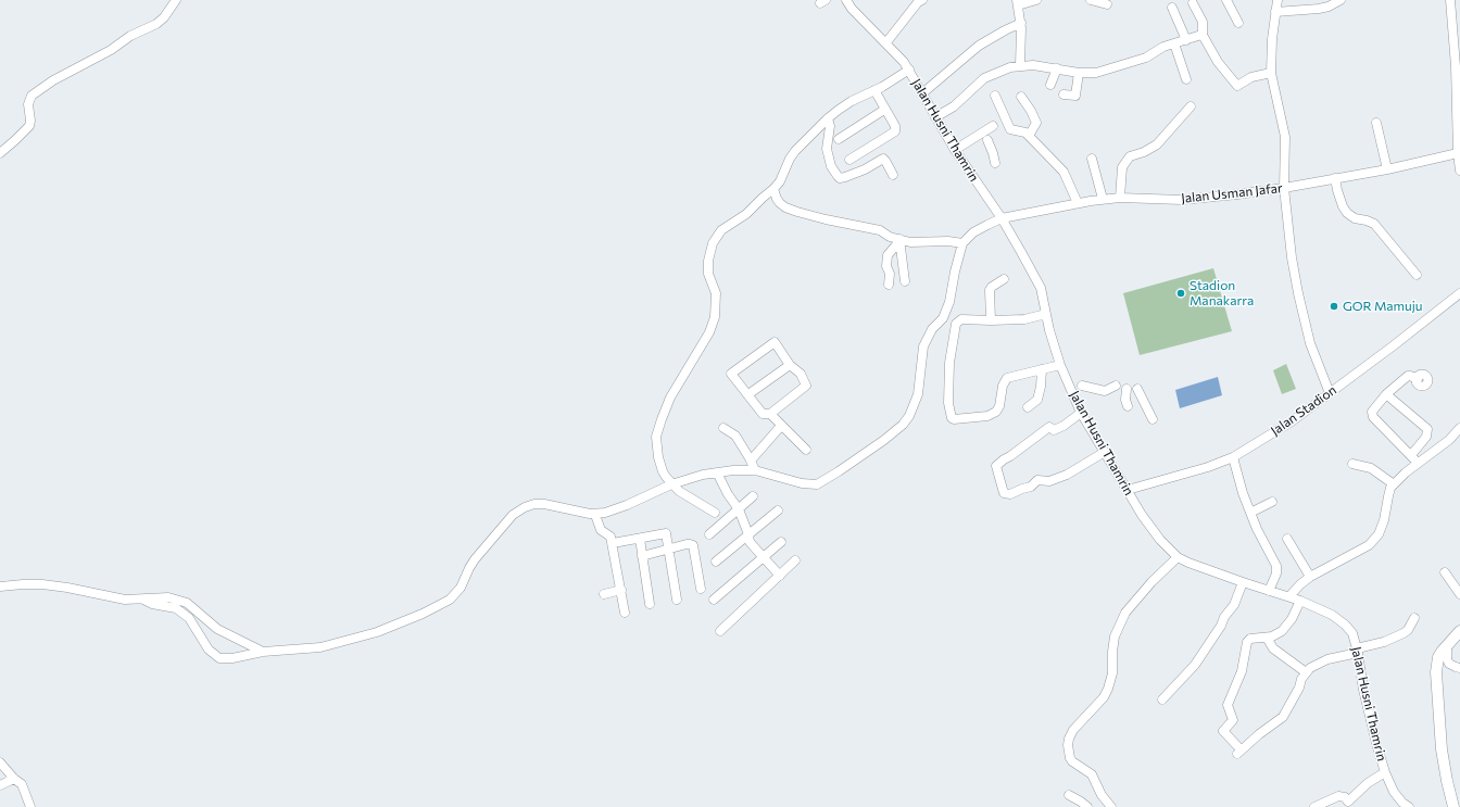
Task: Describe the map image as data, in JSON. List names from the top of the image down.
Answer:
{
  "streets": {
    "street": ["Jalan Husni Thamrin", "Jalan Usman Jafar", "Jalan Stadion"]
  },
  "crossings": [
    ["Jalan Husni Thamrin", "Jalan Usman Jafar"],
    ["Jalan Husni Thamrin", "Jalan Stadion"]
  ],
  "places": ["Stadion Manakarra", "GOR Mamuju"]
}
